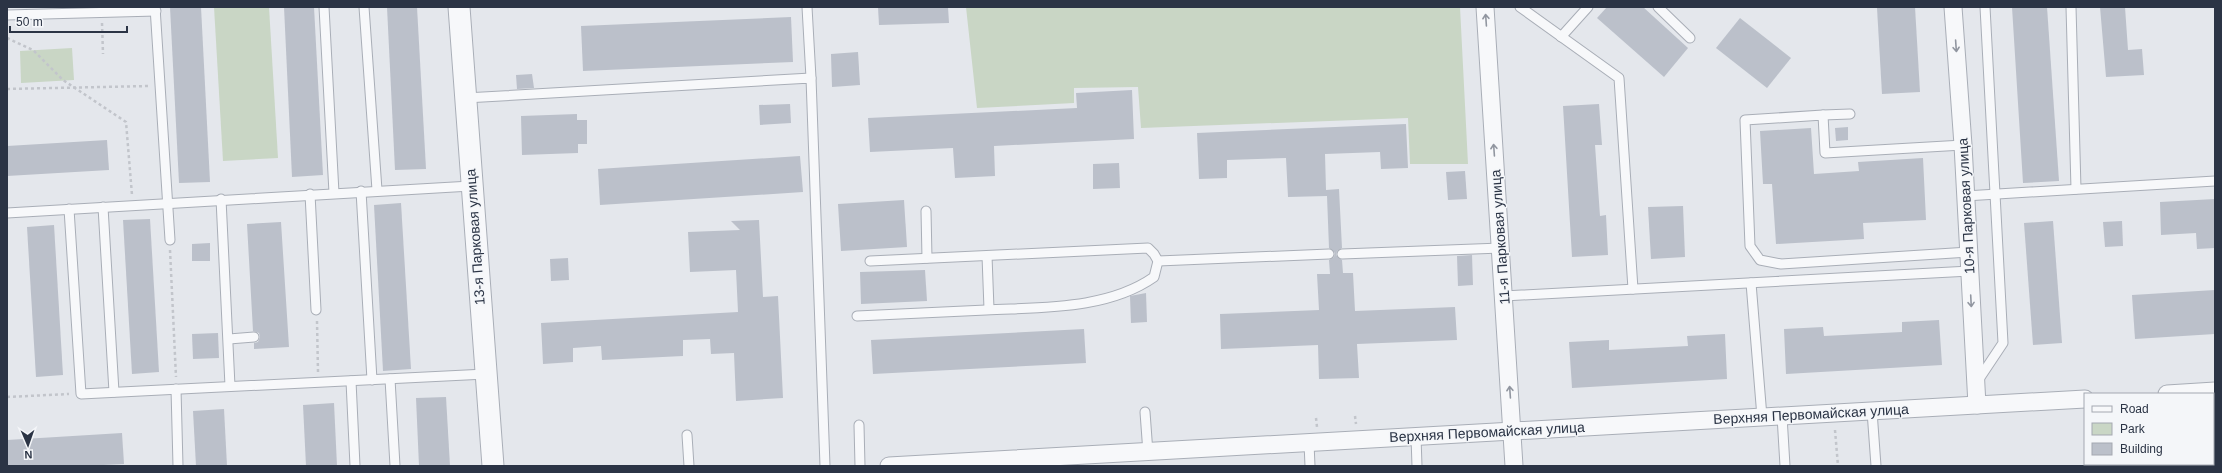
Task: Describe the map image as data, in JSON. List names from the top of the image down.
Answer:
{
  "streets": {
    "street": [
      "10-я Парковая улица",
      "13-я Парковая улица",
      "11-я Парковая улица",
      "Верхняя Первомайская улица"
    ]
  },
  "crossings": [
    ["10-я Парковая улица", "Верхняя Первомайская улица"],
    ["11-я Парковая улица", "Верхняя Первомайская улица"]
  ],
  "one_way": ["10-я Парковая улица", "11-я Парковая улица"],
  "legend": ["Road", "Park", "Building"],
  "scale_bar": "50 m",
  "north": "bottom"
}
